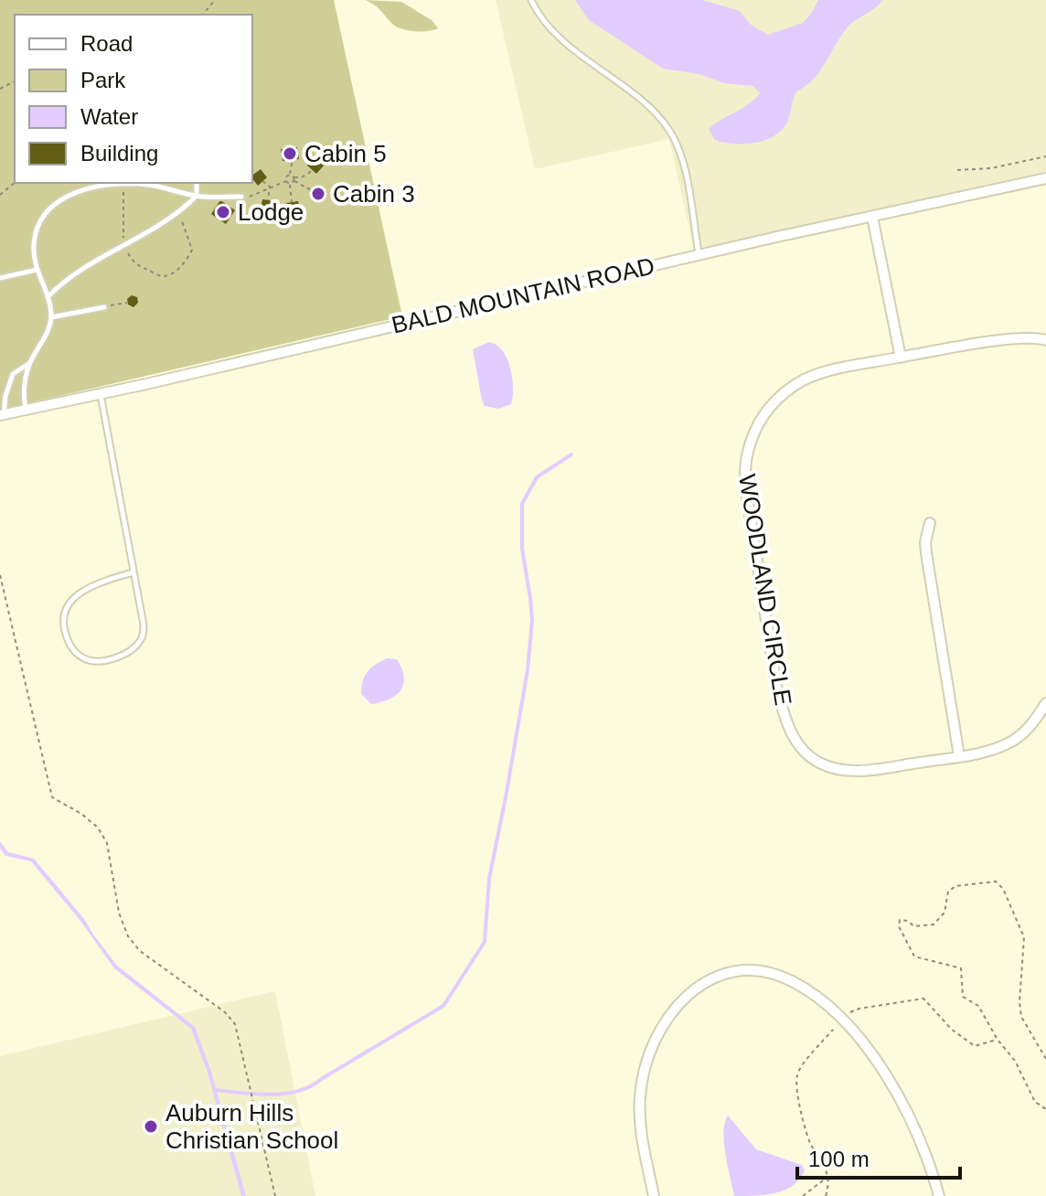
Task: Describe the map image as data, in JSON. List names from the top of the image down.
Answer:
{
  "streets": {
    "street": ["BALD MOUNTAIN ROAD", "WOODLAND CIRCLE"]
  },
  "places": [
    "Cabin 5",
    "Cabin 3",
    "Lodge",
    "Auburn Hills Christian School"
  ],
  "legend": [
    "Road",
    "Park",
    "Water",
    "Building"
  ],
  "scale_bar": "100 m"
}
